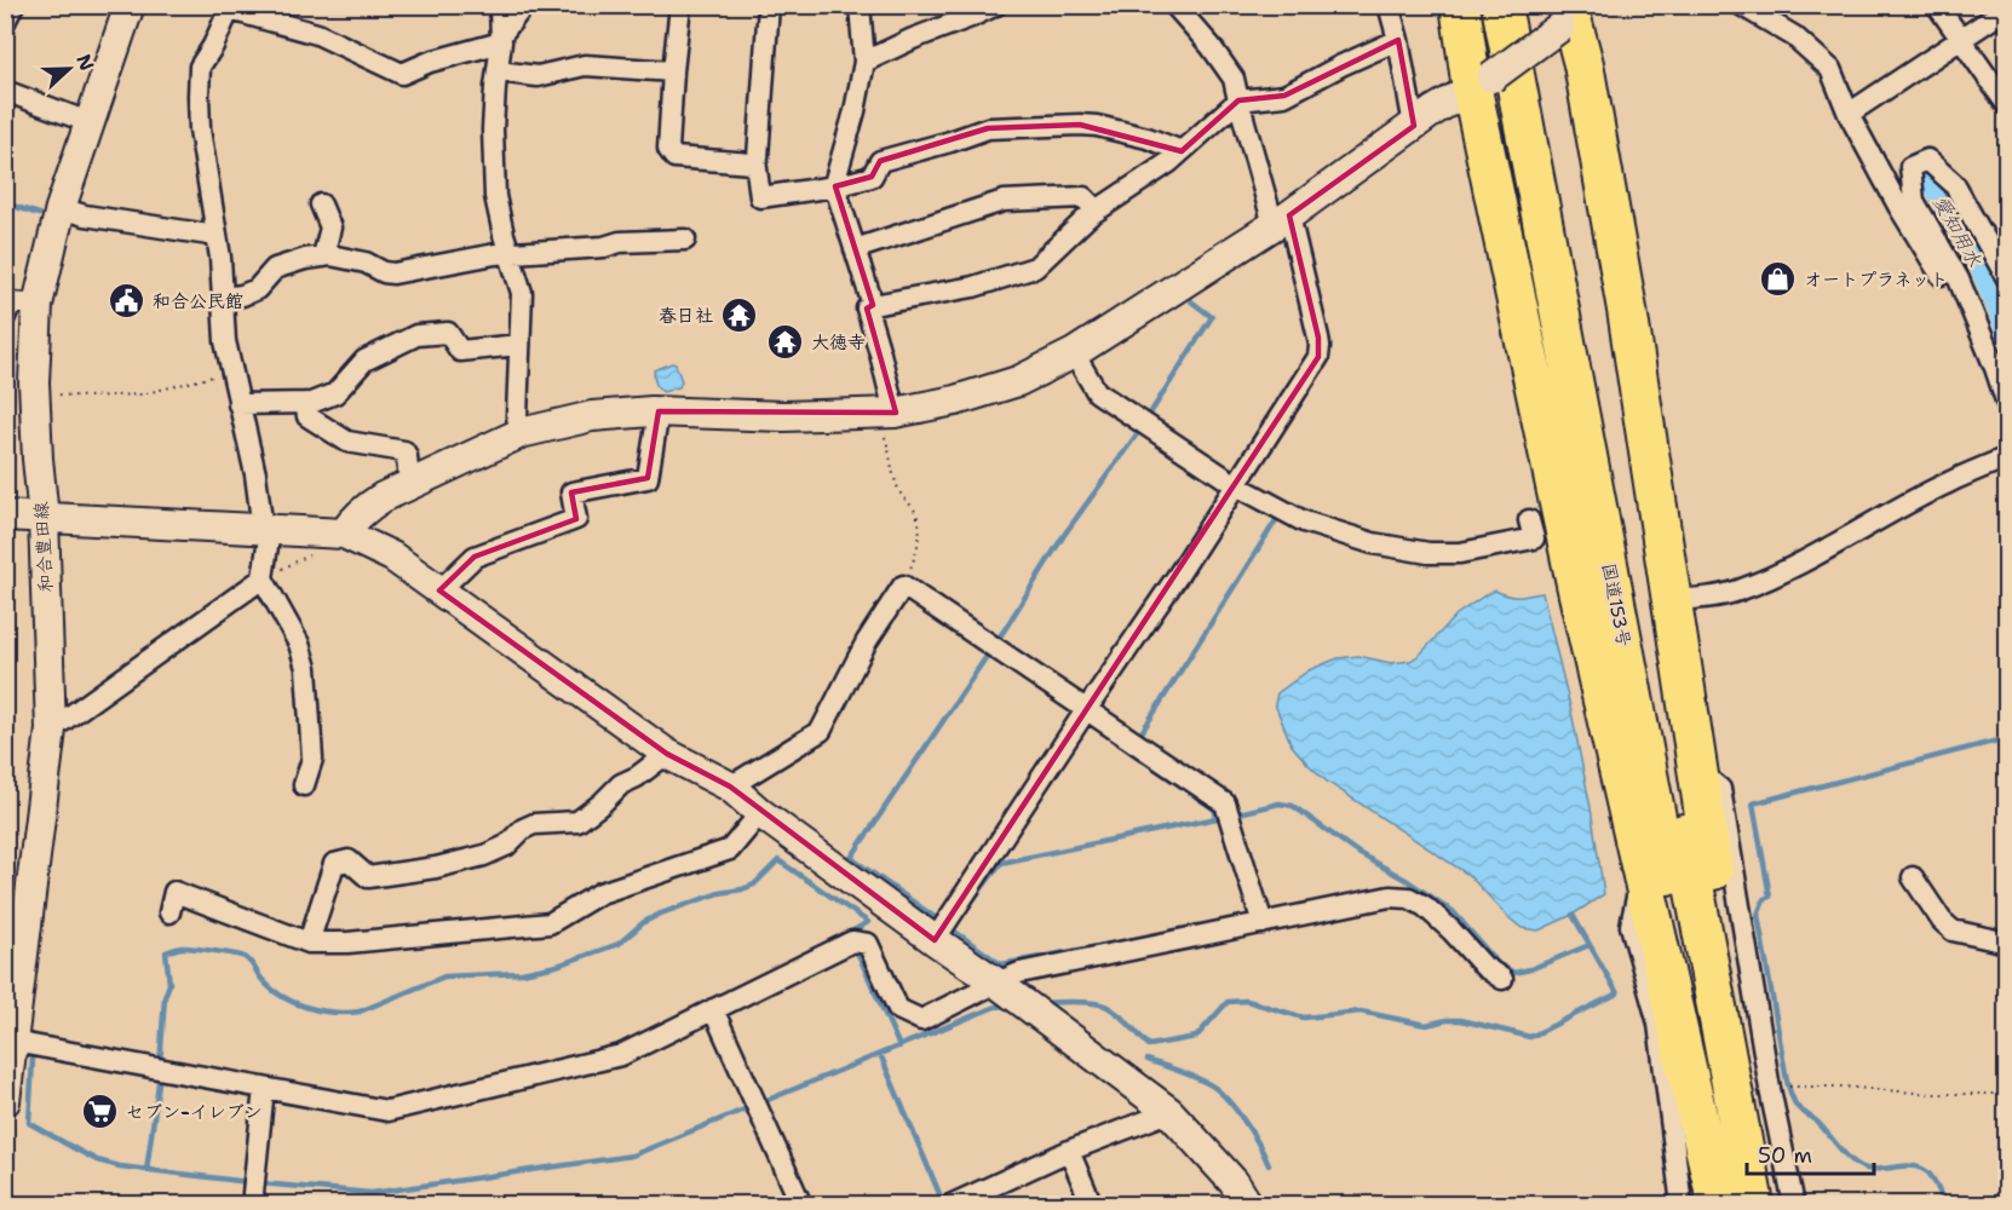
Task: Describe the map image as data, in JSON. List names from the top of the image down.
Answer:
{
  "streets": {
    "highway": ["国道153号"],
    "street": ["和合豊田線"]
  },
  "water": ["愛知用水"],
  "places": {
    "shop": ["オートプラネット"],
    "public building": ["和合公民館"],
    "temple": ["春日社", "大徳寺"],
    "supermarket": ["セブン-イレブン"]
  },
  "scale_bar": "50 m",
  "north": "right"
}
